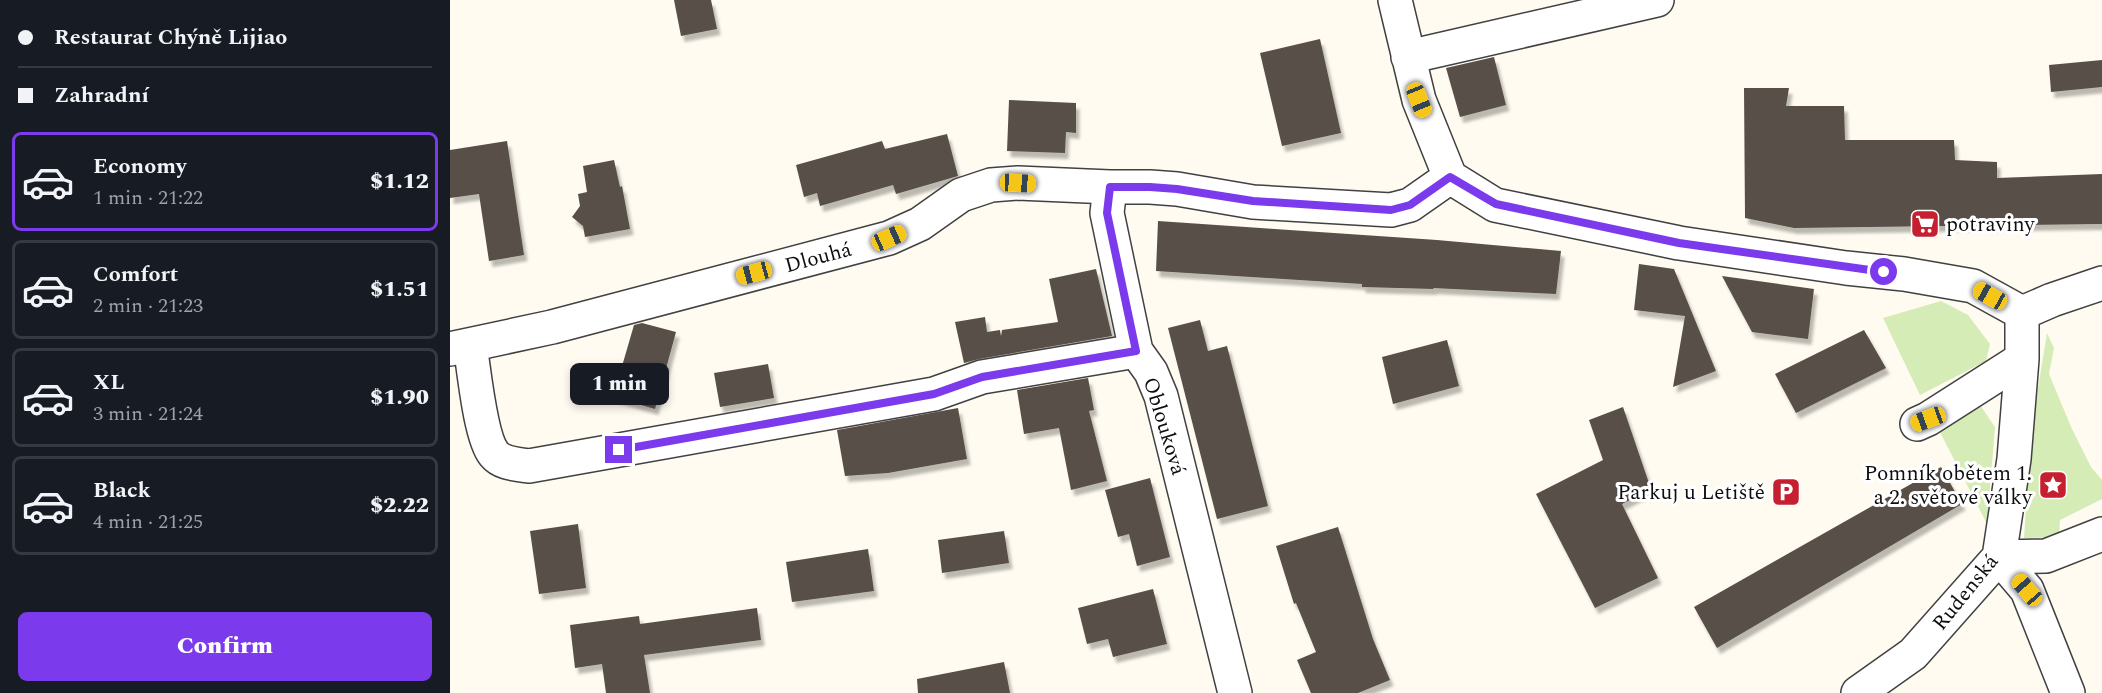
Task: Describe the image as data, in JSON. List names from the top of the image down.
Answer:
{
  "streets": {
    "street": ["Dlouhá", "Oblouková", "Rudenská"]
  },
  "crossings": [
    ["Dlouhá", "Oblouková"]
  ],
  "places": {
    "supermarket": ["potraviny"],
    "place": ["Pomník obětem 1. a 2. světové války"],
    "parking": ["Parkuj u Letiště"]
  },
  "page": {
    "banner": ["Restaurat Chýně Lijiao", "Zahradní"],
    "list": [
      {
        "name": "Economy",
        "note": "1 min · 21:22",
        "value": "$1.12"
      },
      {
        "name": "Comfort",
        "note": "2 min · 21:23",
        "value": "$1.51"
      },
      {
        "name": "XL",
        "note": "3 min · 21:24",
        "value": "$1.90"
      },
      {
        "name": "Black",
        "note": "4 min · 21:25",
        "value": "$2.22"
      }
    ],
    "bubble": "1 min",
    "buttons": "Confirm"
  }
}
